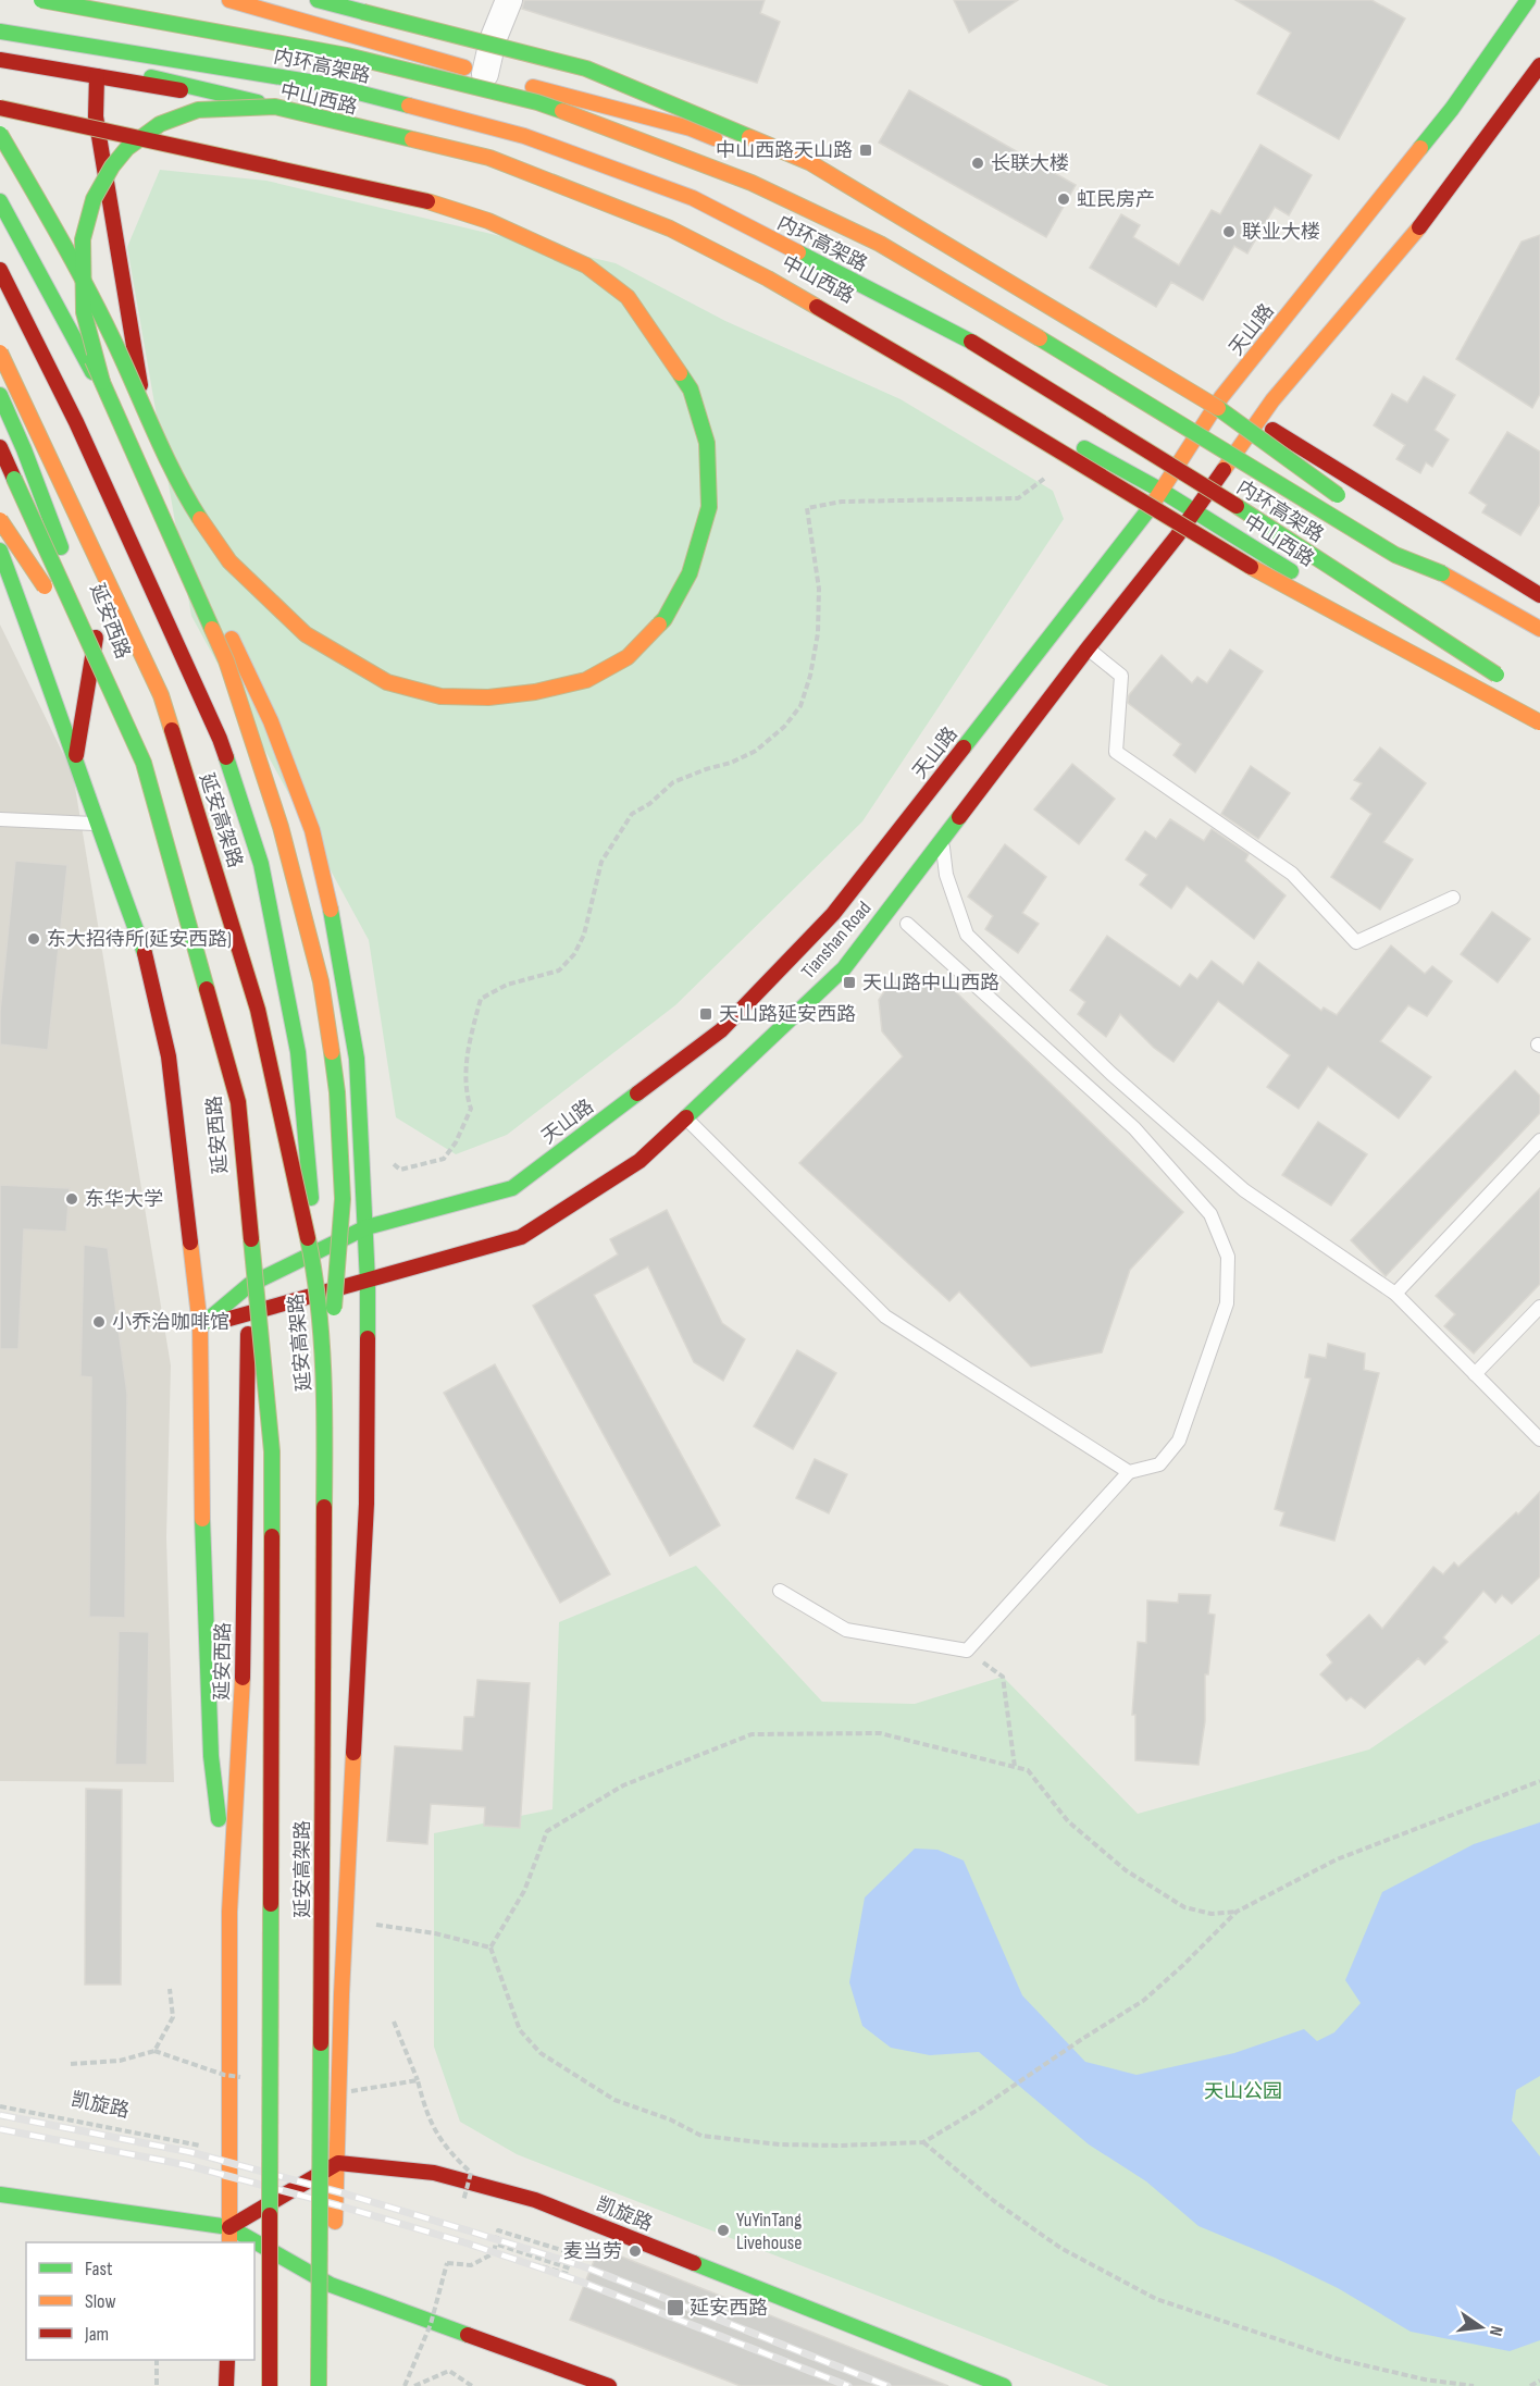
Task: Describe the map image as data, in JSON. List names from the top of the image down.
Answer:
{
  "streets": {
    "main road": [
      "内环高架路",
      "中山西路",
      "天山路",
      "延安西路",
      "延安高架路",
      "Tianshan Road",
      "凯旋路"
    ]
  },
  "crossings": [
    ["中山西路", "天山路"],
    ["中山西路", "Tianshan Road"],
    ["天山路", "延安西路"],
    ["天山路", "Tianshan Road"],
    ["延安西路", "延安高架路"],
    ["延安西路", "Tianshan Road"],
    ["延安西路", "凯旋路"]
  ],
  "parks": ["天山公园"],
  "places": {
    "transit": [
      "中山西路天山路",
      "天山路中山西路",
      "天山路延安西路",
      "延安西路"
    ],
    "other": [
      "长联大楼",
      "虹民房产",
      "联业大楼",
      "东大招待所(延安西路)",
      "东华大学",
      "小乔治咖啡馆",
      "YuYinTang Livehouse",
      "麦当劳"
    ]
  },
  "legend": ["Fast", "Slow", "Jam"],
  "north": "right"
}
